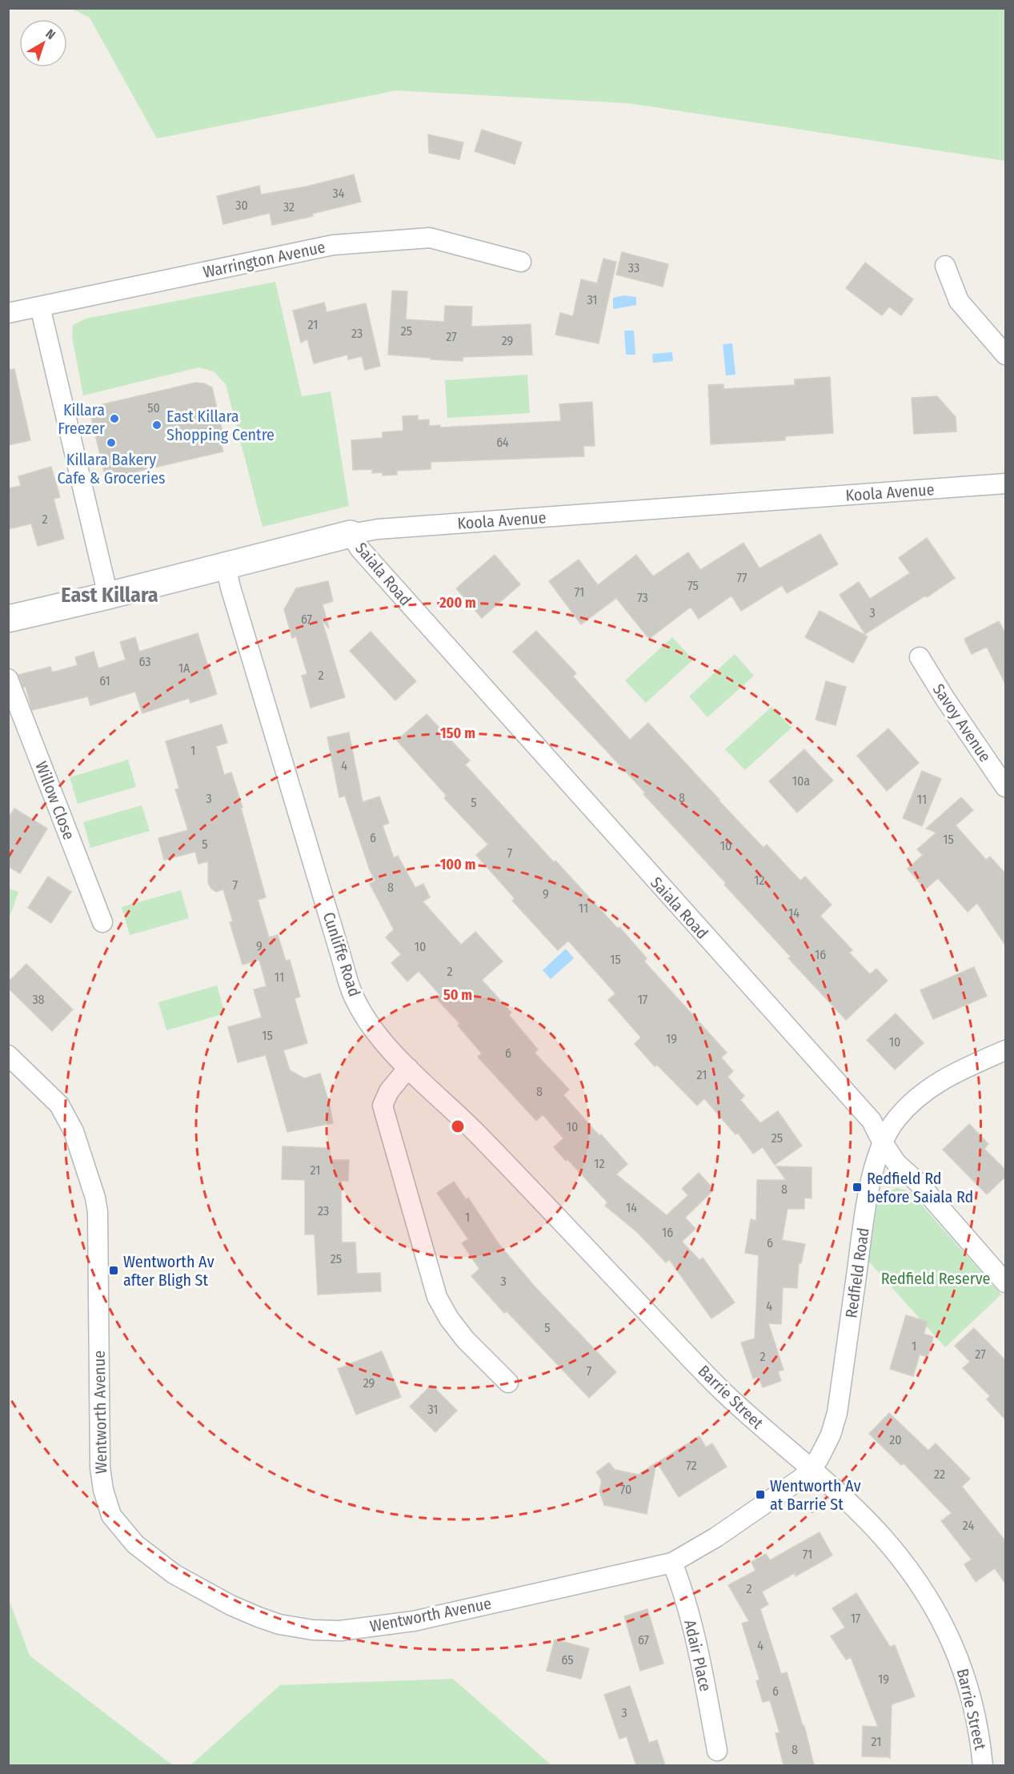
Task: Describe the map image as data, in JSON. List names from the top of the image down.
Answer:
{
  "streets": {
    "street": [
      "Warrington Avenue",
      "Koola Avenue",
      "Saiala Road",
      "Savoy Avenue",
      "Willow Close",
      "Cunliffe Road",
      "Redfield Road",
      "Barrie Street",
      "Wentworth Avenue",
      "Adair Place"
    ]
  },
  "crossings": [
    ["Koola Avenue", "Saiala Road"],
    ["Koola Avenue", "Cunliffe Road"],
    ["Saiala Road", "Redfield Road"],
    ["Cunliffe Road", "Barrie Street"],
    ["Redfield Road", "Barrie Street"],
    ["Redfield Road", "Wentworth Avenue"],
    ["Barrie Street", "Wentworth Avenue"],
    ["Wentworth Avenue", "Adair Place"]
  ],
  "districts": ["East Killara"],
  "parks": ["Redfield Reserve"],
  "places": {
    "other": ["Killara Freezer", "East Killara Shopping Centre", "Killara Bakery Cafe & Groceries"],
    "transit": ["Redfield Rd before Saiala Rd", "Wentworth Av after Bligh St", "Wentworth Av at Barrie St"]
  },
  "house_numbers": [
    "34",
    "30",
    "32",
    "33",
    "31",
    "21",
    "25",
    "23",
    "27",
    "29",
    "50",
    "64",
    "2",
    "77",
    "75",
    "71",
    "73",
    "3",
    "67",
    "63",
    "1A",
    "2",
    "61",
    "1",
    "4",
    "10a",
    "8",
    "3",
    "11",
    "5",
    "6",
    "15",
    "5",
    "10",
    "7",
    "12",
    "7",
    "8",
    "9",
    "11",
    "14",
    "9",
    "10",
    "16",
    "15",
    "2",
    "11",
    "38",
    "17",
    "15",
    "19",
    "10",
    "6",
    "21",
    "8",
    "10",
    "25",
    "12",
    "21",
    "8",
    "14",
    "23",
    "1",
    "16",
    "6",
    "25",
    "3",
    "4",
    "5",
    "1",
    "27",
    "2",
    "7",
    "29",
    "31",
    "20",
    "72",
    "22",
    "70",
    "24",
    "71",
    "2",
    "17",
    "67",
    "4",
    "65",
    "19",
    "6",
    "3",
    "21",
    "8"
  ],
  "north": "top right",
  "rings": [
    "200 m",
    "150 m",
    "100 m",
    "50 m"
  ]
}
